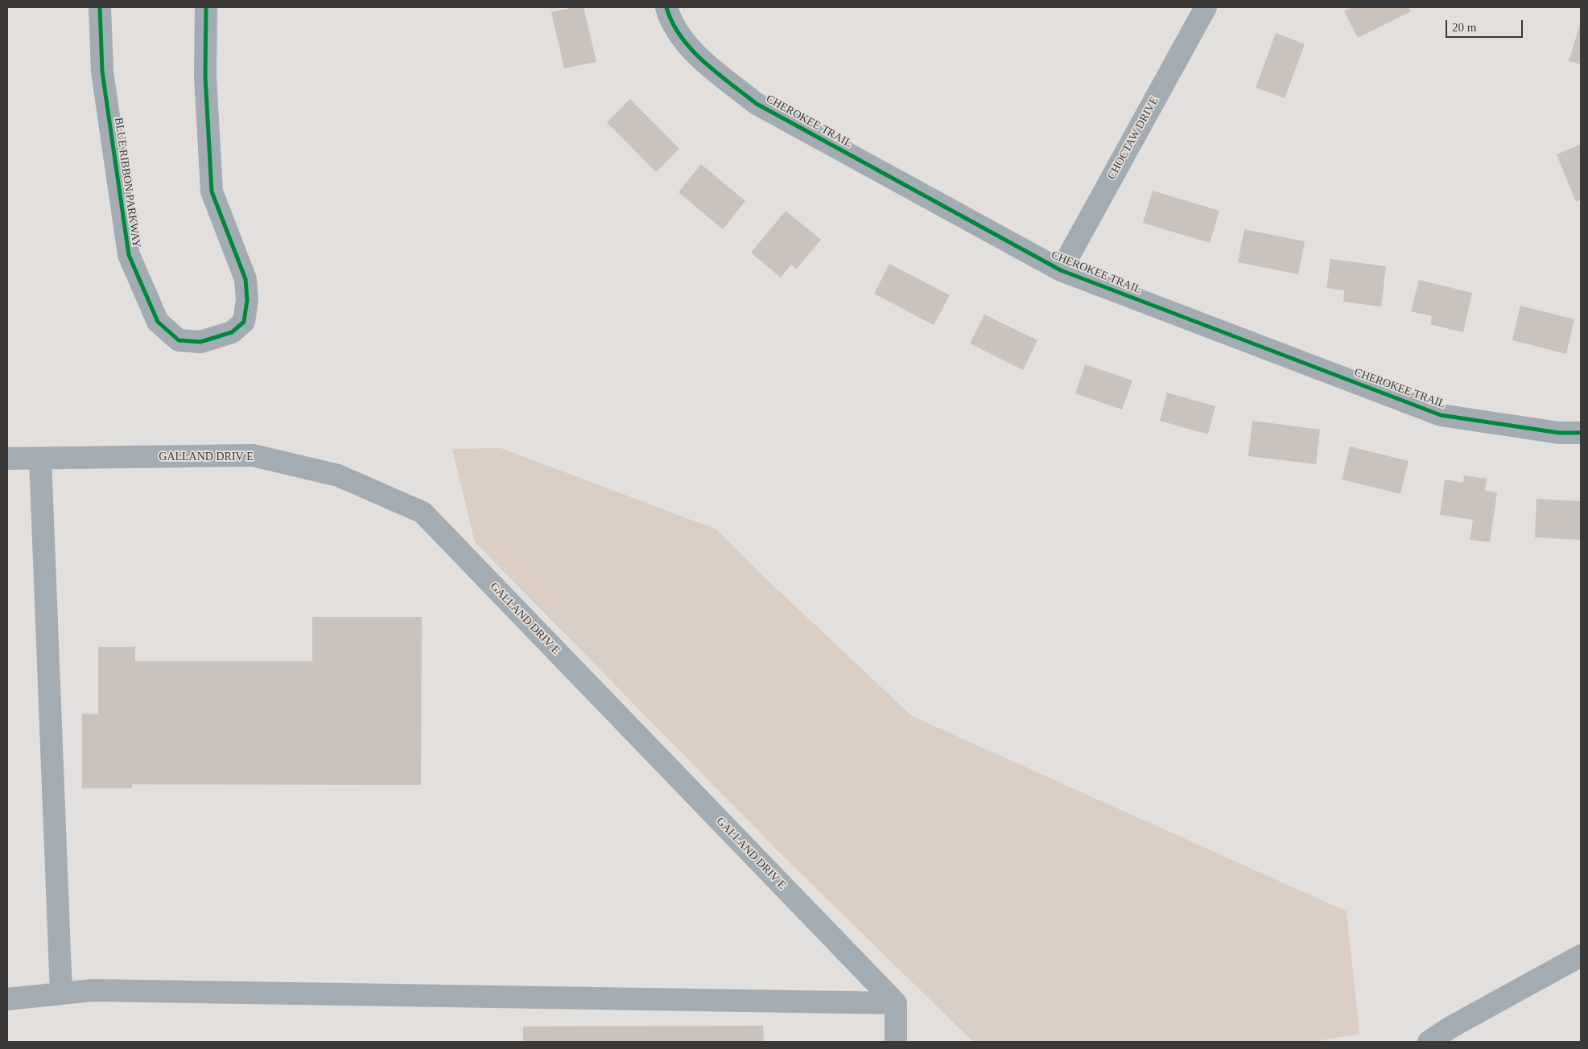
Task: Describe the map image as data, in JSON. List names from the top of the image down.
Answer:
{
  "streets": {
    "street": [
      "CHEROKEE TRAIL",
      "CHOCTAW DRIVE",
      "BLUE RIBBON PARKWAY",
      "GALLAND DRIV E"
    ]
  },
  "crossings": [
    ["CHEROKEE TRAIL", "CHOCTAW DRIVE"]
  ],
  "scale_bar": "20 m"
}
